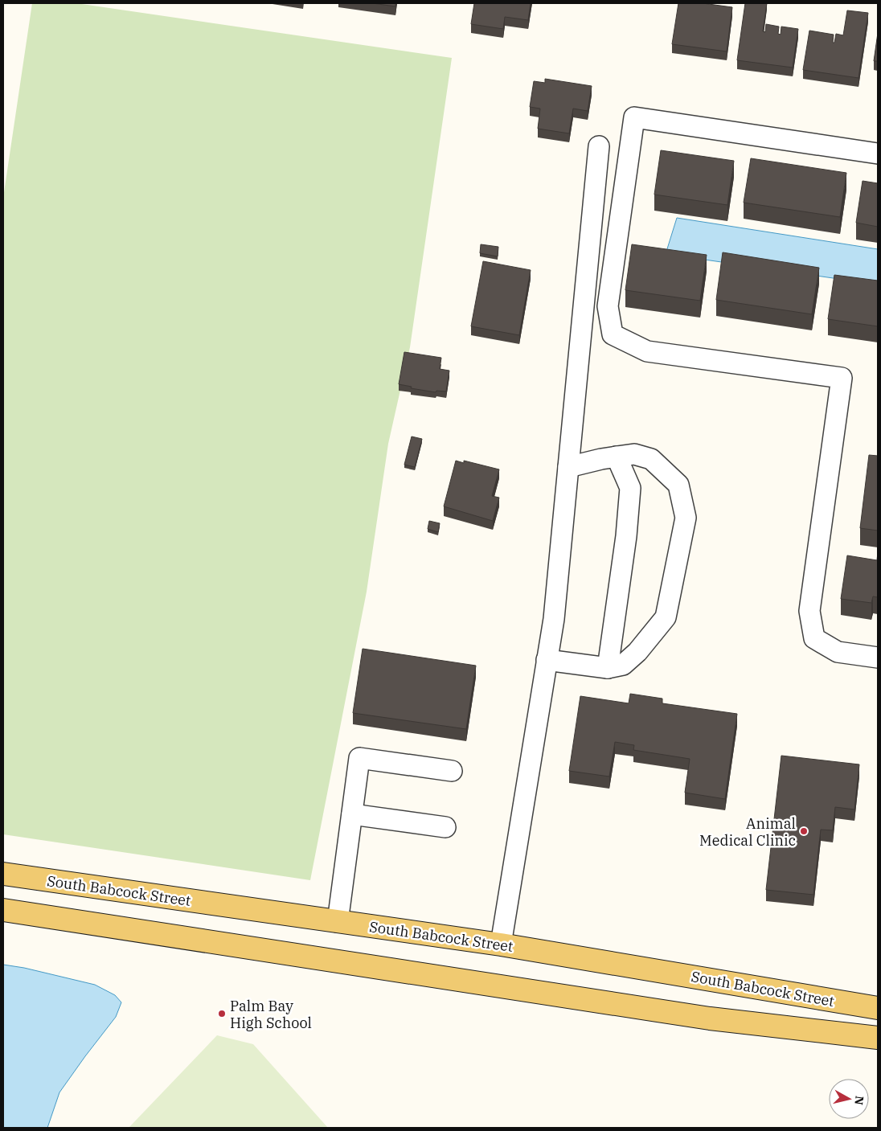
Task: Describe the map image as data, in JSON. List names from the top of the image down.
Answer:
{
  "streets": {
    "main road": ["South Babcock Street"]
  },
  "places": ["Animal Medical Clinic", "Palm Bay High School"],
  "north": "right"
}
